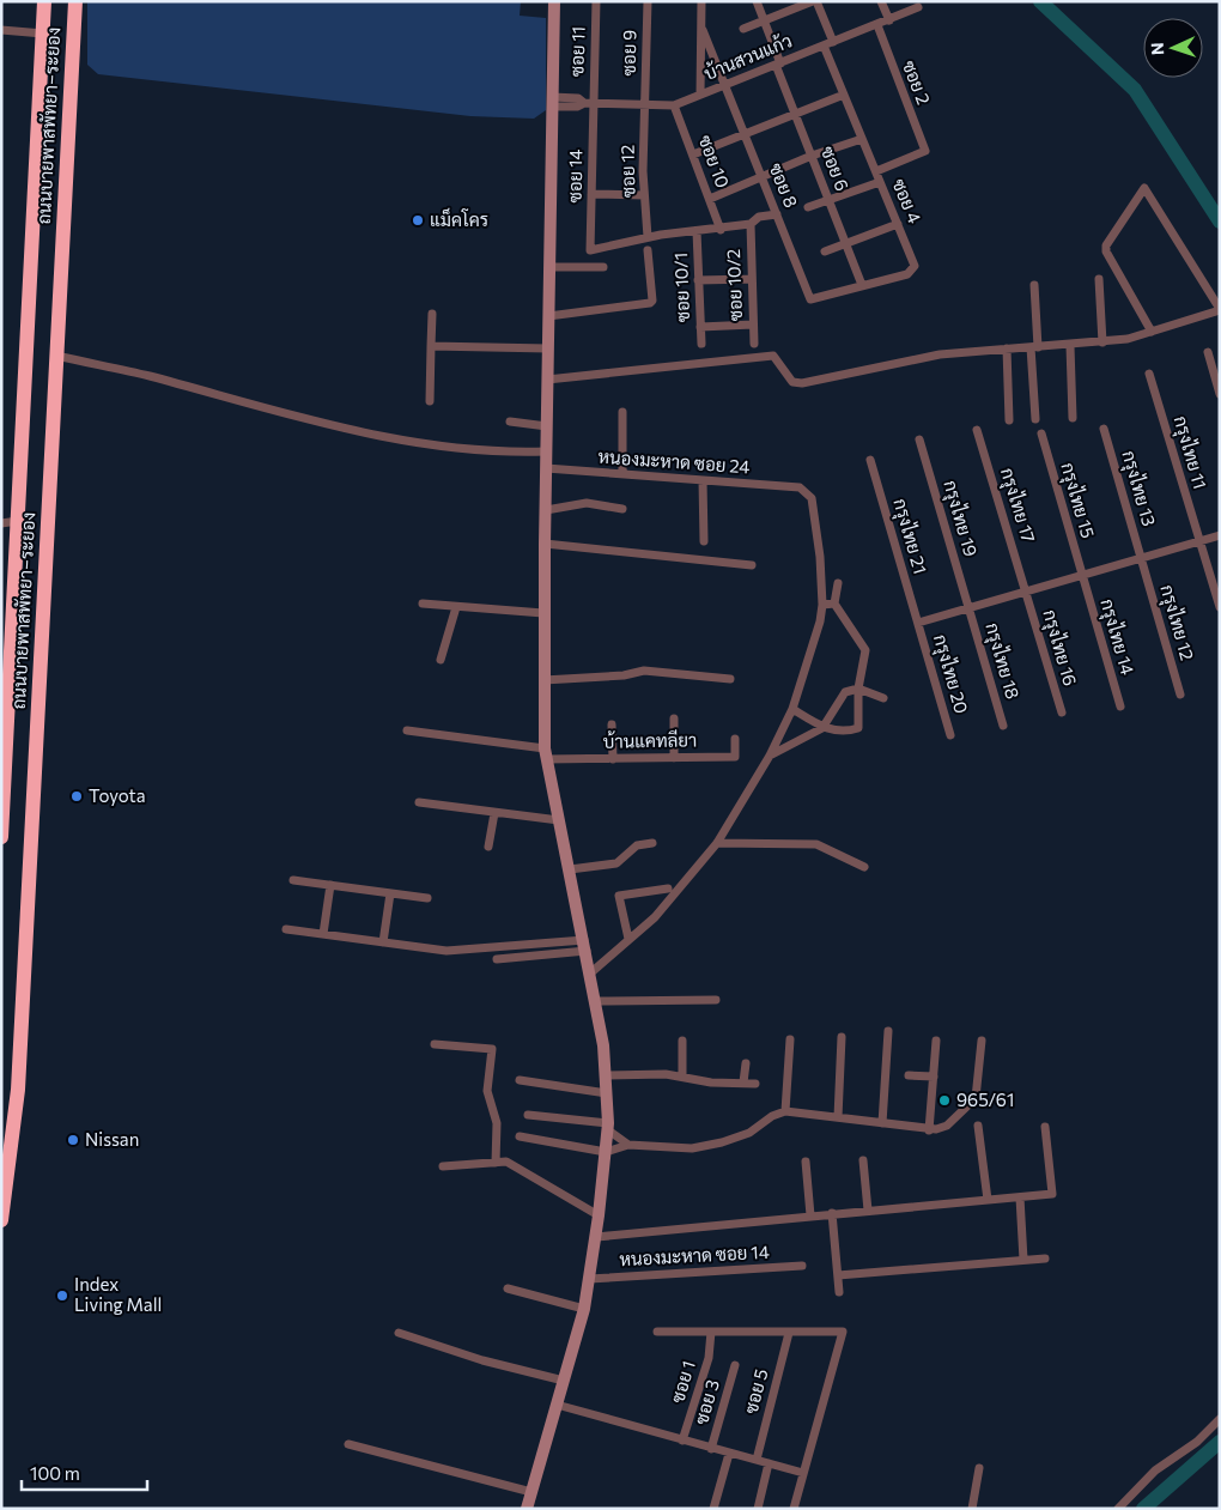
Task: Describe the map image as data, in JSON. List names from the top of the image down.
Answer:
{
  "streets": {
    "highway": ["ถนนบายพาสพัทยา–ระยอง"],
    "street": [
      "ซอย 11",
      "ซอย 9",
      "บ้านสวนแก้ว",
      "ซอย 2",
      "ซอย 10",
      "ซอย 6",
      "ซอย 12",
      "ซอย 14",
      "ซอย 8",
      "ซอย 4",
      "ซอย 10/2",
      "ซอย 10/1",
      "กรุงไทย 11",
      "หนองมะหาด ซอย 24",
      "กรุงไทย 13",
      "กรุงไทย 15",
      "กรุงไทย 17",
      "กรุงไทย 19",
      "กรุงไทย 21",
      "กรุงไทย 12",
      "กรุงไทย 14",
      "กรุงไทย 16",
      "กรุงไทย 18",
      "กรุงไทย 20",
      "บ้านแคทลียา",
      "หนองมะหาด ซอย 14",
      "ซอย 1",
      "ซอย 5",
      "ซอย 3"
    ]
  },
  "crossings": [
    ["ซอย 11", "บ้านสวนแก้ว"],
    ["ซอย 11", "ซอย 14"],
    ["ซอย 9", "บ้านสวนแก้ว"],
    ["ซอย 9", "ซอย 12"],
    ["บ้านสวนแก้ว", "ซอย 2"],
    ["บ้านสวนแก้ว", "ซอย 10"],
    ["บ้านสวนแก้ว", "ซอย 6"],
    ["บ้านสวนแก้ว", "ซอย 12"],
    ["บ้านสวนแก้ว", "ซอย 14"],
    ["บ้านสวนแก้ว", "ซอย 8"],
    ["บ้านสวนแก้ว", "ซอย 4"],
    ["ซอย 2", "ซอย 4"],
    ["ซอย 6", "ซอย 4"],
    ["ซอย 12", "ซอย 14"],
    ["ซอย 8", "ซอย 4"],
    ["กรุงไทย 13", "กรุงไทย 12"],
    ["กรุงไทย 15", "กรุงไทย 14"],
    ["กรุงไทย 17", "กรุงไทย 16"],
    ["กรุงไทย 19", "กรุงไทย 18"],
    ["กรุงไทย 21", "กรุงไทย 20"]
  ],
  "places": [
    "แม็คโคร",
    "Toyota",
    "965/61",
    "Nissan",
    "Index Living Mall"
  ],
  "scale_bar": "100 m",
  "north": "left"
}
